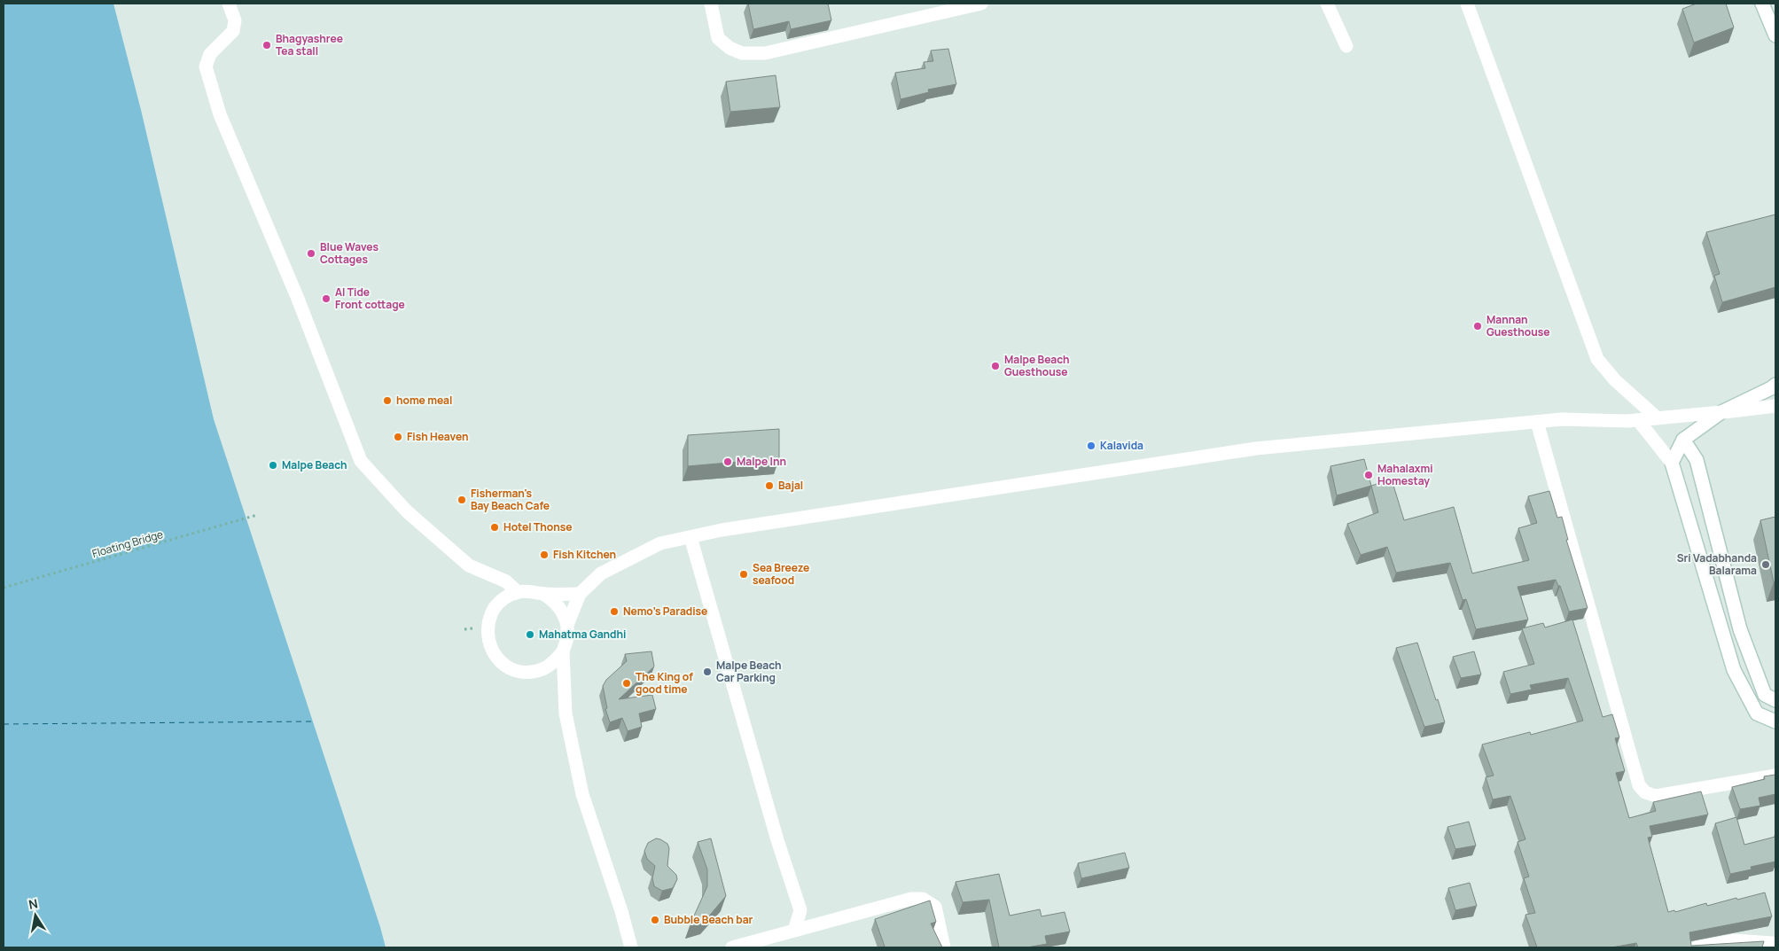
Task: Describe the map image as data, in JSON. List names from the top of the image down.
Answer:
{
  "streets": {
    "path": ["Floating Bridge"]
  },
  "places": [
    "Bhagyashree Tea stall",
    "Blue Waves Cottages",
    "AI Tide Front cottage",
    "Mannan Guesthouse",
    "Malpe Beach Guesthouse",
    "home meal",
    "Fish Heaven",
    "Kalavida",
    "Malpe Inn",
    "Malpe Beach",
    "Mahalaxmi Homestay",
    "Bajal",
    "Fisherman's Bay Beach Cafe",
    "Hotel Thonse",
    "Fish Kitchen",
    "Sri Vadabhanda Balarama",
    "Sea Breeze seafood",
    "Nemo's Paradise",
    "Mahatma Gandhi",
    "Malpe Beach Car Parking",
    "The King of good time",
    "Bubble Beach bar"
  ],
  "north": "top"
}
